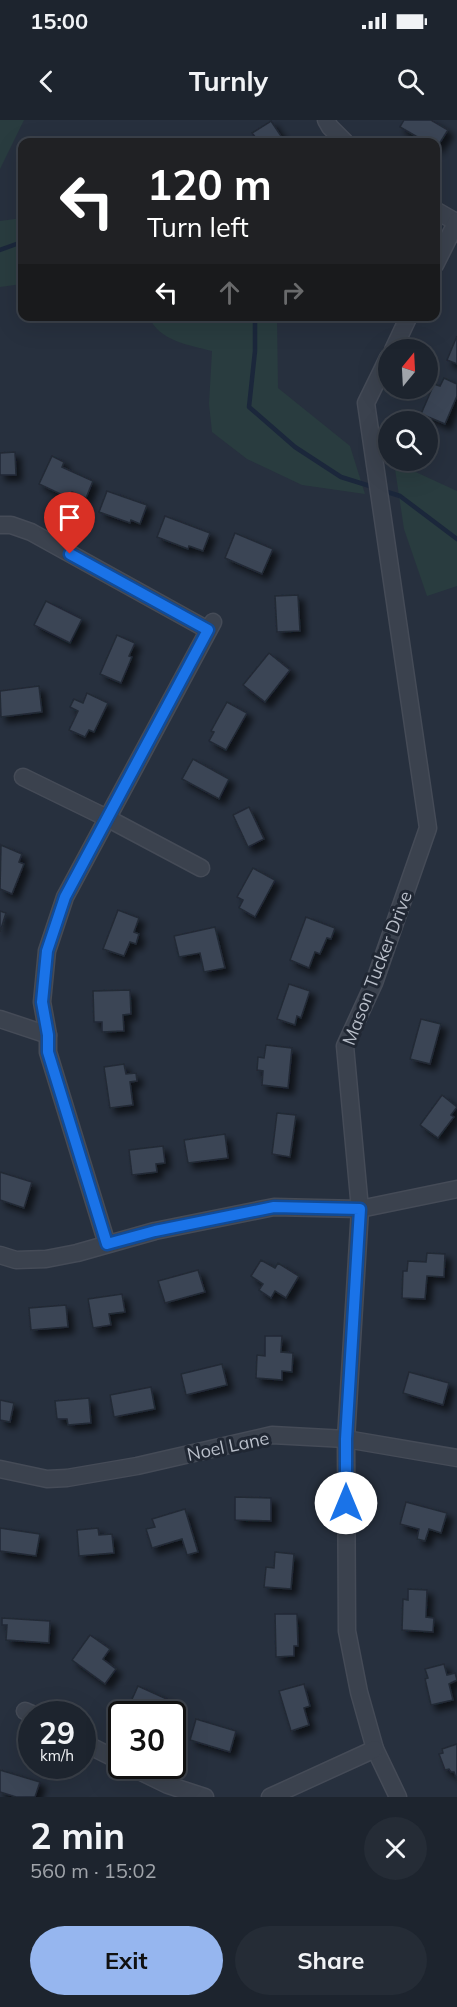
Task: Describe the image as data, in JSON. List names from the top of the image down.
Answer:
{
  "streets": {
    "street": ["Mason Tucker Drive", "Noel Lane"]
  },
  "crossings": [
    ["Mason Tucker Drive", "Noel Lane"]
  ],
  "north": "top",
  "page": {
    "status": "15:00",
    "header": "Turnly",
    "turn": ["120 m", "Turn left"],
    "speed": "29 km/h",
    "limit": "30",
    "heading": ["2 min", "560 m · 15:02"],
    "buttons": ["Exit", "Share"]
  }
}
